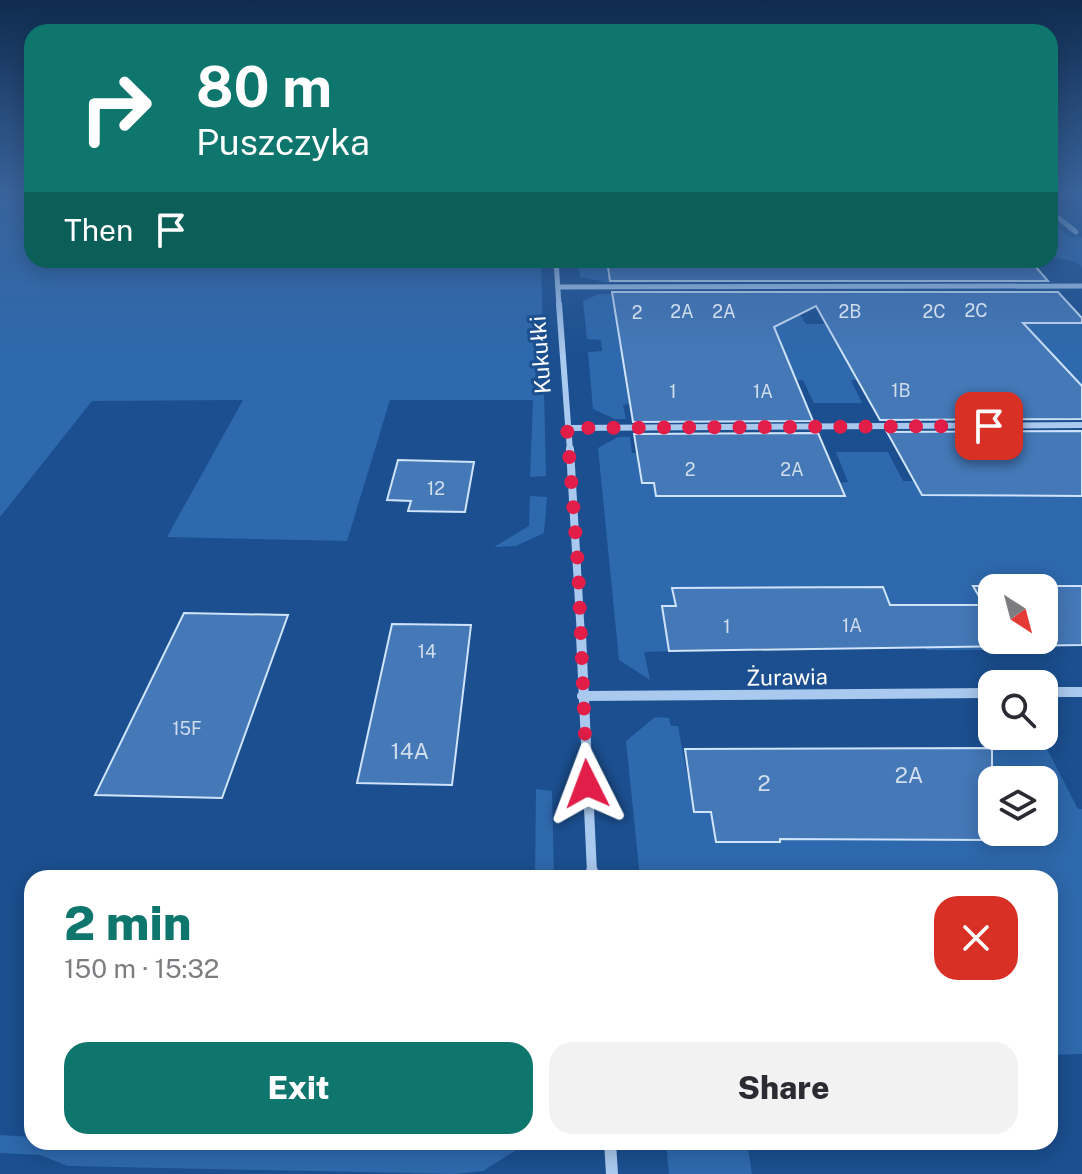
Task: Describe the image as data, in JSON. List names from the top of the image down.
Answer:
{
  "streets": {
    "street": ["Kukułki", "Żurawia"]
  },
  "crossings": [
    ["Kukułki", "Żurawia"]
  ],
  "house_numbers": [
    "2C",
    "2A",
    "2A",
    "2B",
    "2C",
    "2",
    "1B",
    "1",
    "1A",
    "2",
    "2A",
    "12",
    "1A",
    "1",
    "14",
    "15F",
    "14A",
    "2A",
    "2"
  ],
  "north": "bottom right",
  "page": {
    "turn": ["80 m", "Puszczyka"],
    "then": "Then",
    "heading": ["2 min", "150 m · 15:32"],
    "buttons": ["Exit", "Share"]
  }
}
